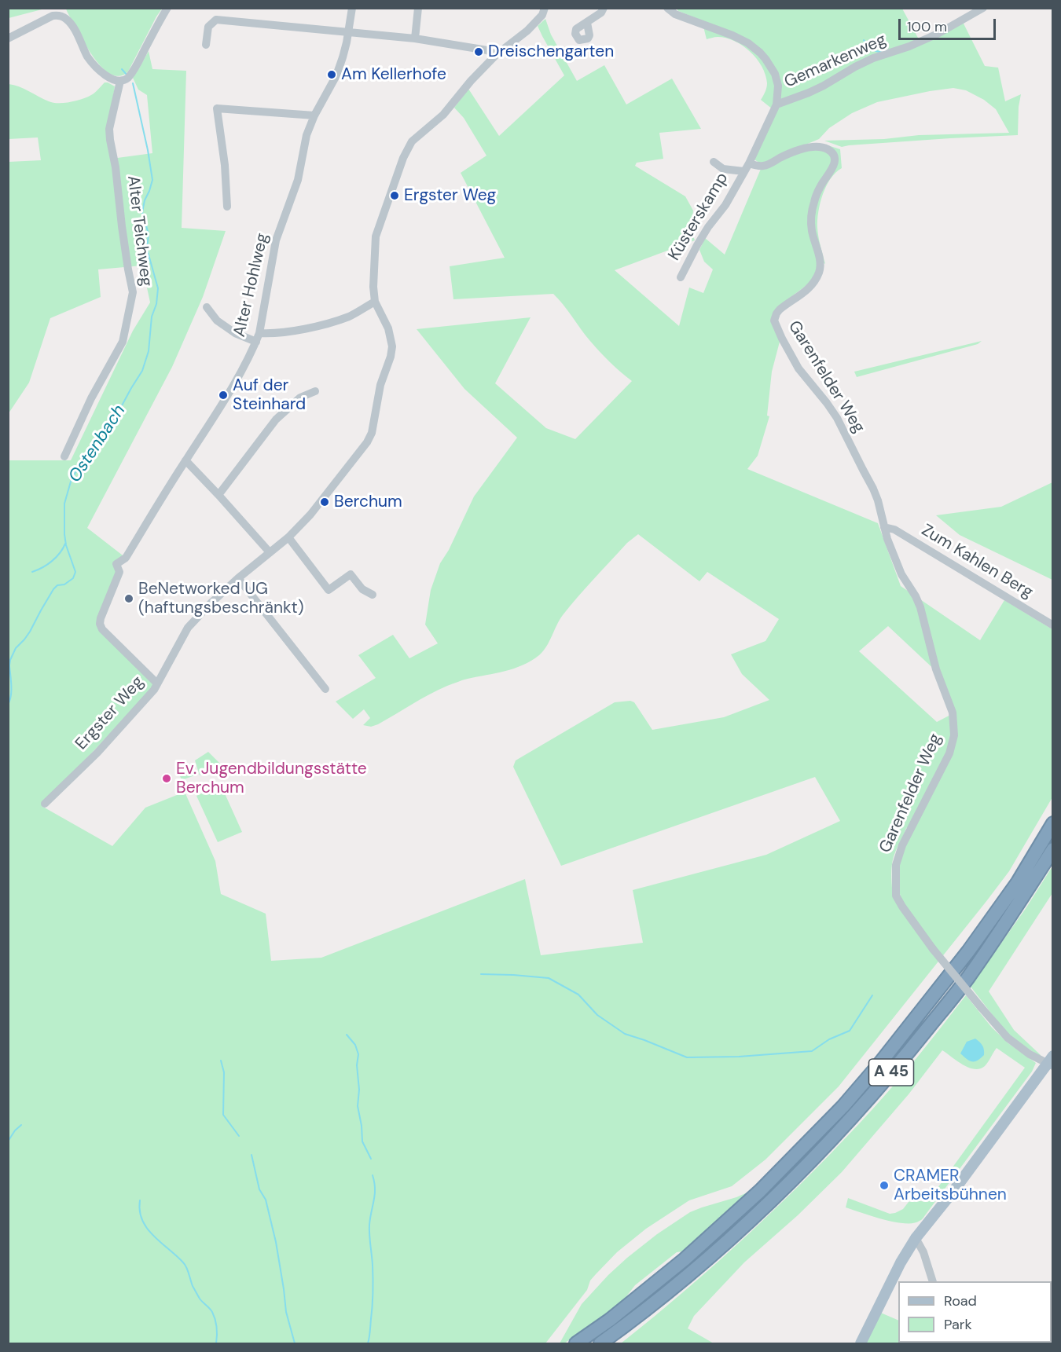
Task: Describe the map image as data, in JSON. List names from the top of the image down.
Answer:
{
  "streets": {
    "highway": ["A 45"],
    "street": [
      "Gemarkenweg",
      "Küsterskamp",
      "Alter Teichweg",
      "Alter Hohlweg",
      "Garenfelder Weg",
      "Zum Kahlen Berg",
      "Ergster Weg"
    ]
  },
  "crossings": [
    ["Küsterskamp", "Garenfelder Weg"],
    ["Alter Hohlweg", "Ergster Weg"],
    ["Garenfelder Weg", "Zum Kahlen Berg"]
  ],
  "water": ["Ostenbach"],
  "places": [
    "Dreischengarten",
    "Am Kellerhofe",
    "Ergster Weg",
    "Auf der Steinhard",
    "Berchum",
    "BeNetworked UG (haftungsbeschränkt)",
    "Ev. Jugendbildungsstätte Berchum",
    "CRAMER Arbeitsbühnen"
  ],
  "legend": ["Road", "Park"],
  "scale_bar": "100 m"
}
